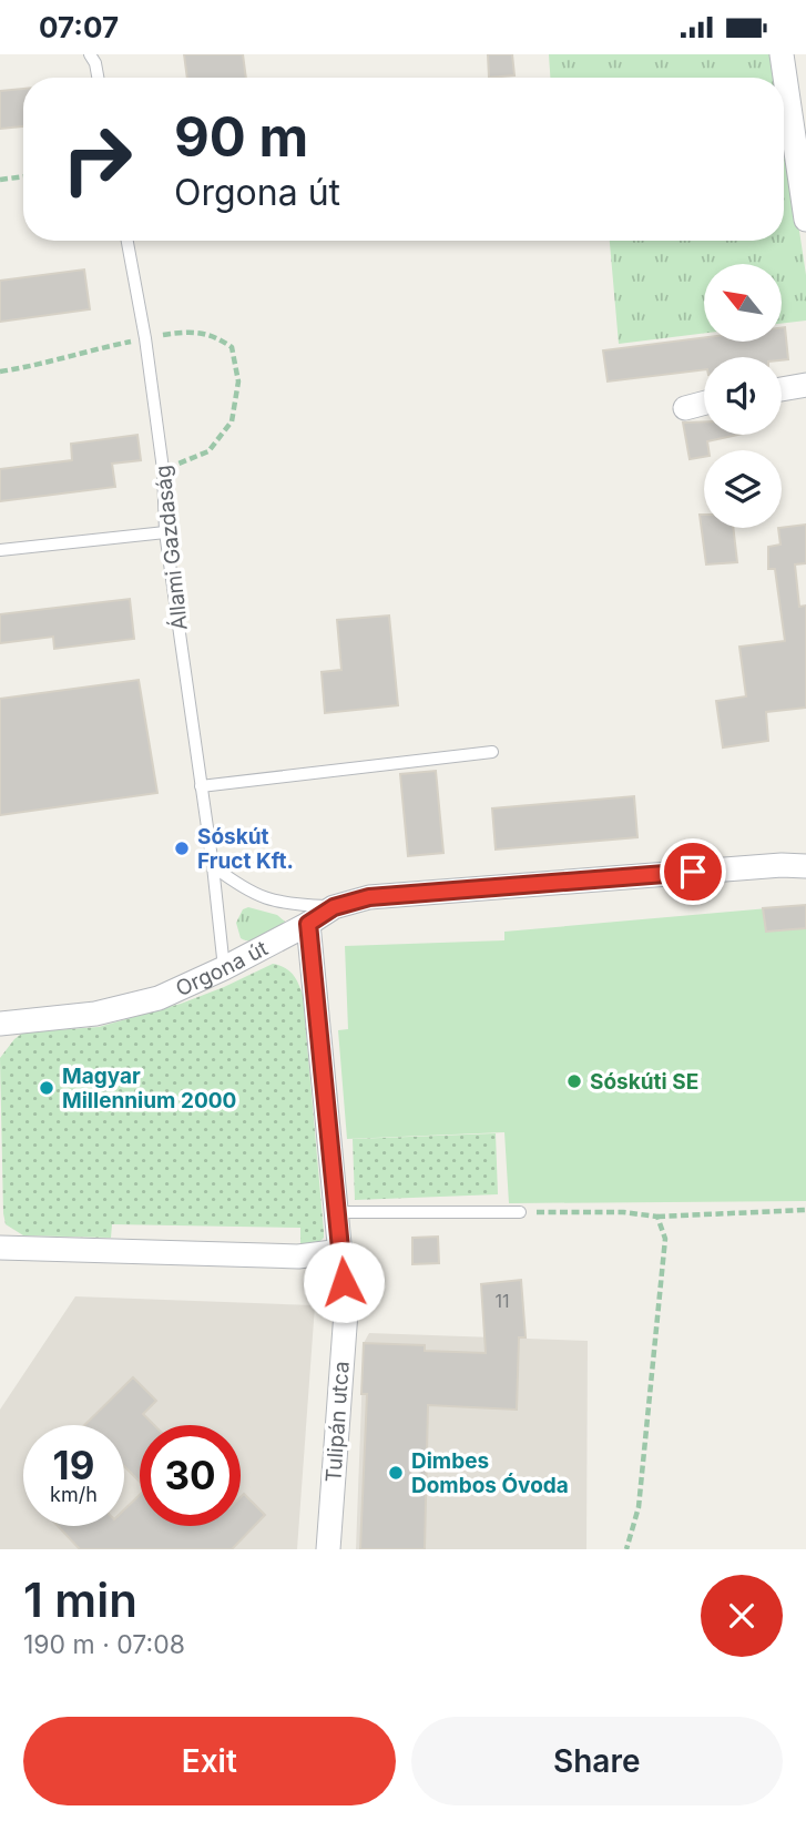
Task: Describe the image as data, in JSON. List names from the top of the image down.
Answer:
{
  "streets": {
    "street": ["Orgona út", "Tulipán utca"],
    "lane": ["Állami Gazdaság"]
  },
  "crossings": [
    ["Állami Gazdaság", "Orgona út"],
    ["Orgona út", "Tulipán utca"]
  ],
  "places": [
    "Sóskút Fruct Kft.",
    "Sóskúti SE",
    "Magyar Millennium 2000",
    "Dimbes Dombos Óvoda"
  ],
  "house_numbers": ["11"],
  "north": "top left",
  "page": {
    "status": "07:07",
    "turn": ["90 m", "Orgona út"],
    "speed": "19 km/h",
    "limit": "30",
    "heading": ["1 min", "190 m · 07:08"],
    "buttons": ["Exit", "Share"]
  }
}
